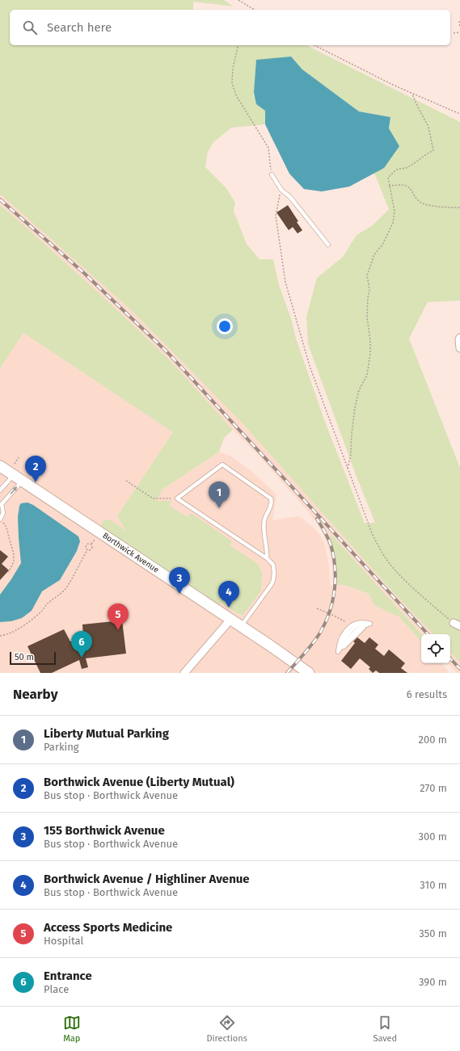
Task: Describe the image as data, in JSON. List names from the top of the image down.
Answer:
{
  "streets": {
    "street": ["Borthwick Avenue"]
  },
  "scale_bar": "50 m",
  "page": {
    "search": "Search here",
    "pins": [
      "2",
      "1",
      "3",
      "4",
      "5",
      "6"
    ],
    "scale": "50 m",
    "heading": ["Nearby", "6 results"],
    "list": [
      {
        "mark": "1",
        "name": "Liberty Mutual Parking",
        "note": "Parking",
        "value": "200 m"
      },
      {
        "mark": "2",
        "name": "Borthwick Avenue (Liberty Mutual)",
        "note": "Bus stop · Borthwick Avenue",
        "value": "270 m"
      },
      {
        "mark": "3",
        "name": "155 Borthwick Avenue",
        "note": "Bus stop · Borthwick Avenue",
        "value": "300 m"
      },
      {
        "mark": "4",
        "name": "Borthwick Avenue / Highliner Avenue",
        "note": "Bus stop · Borthwick Avenue",
        "value": "310 m"
      },
      {
        "mark": "5",
        "name": "Access Sports Medicine",
        "note": "Hospital",
        "value": "350 m"
      },
      {
        "mark": "6",
        "name": "Entrance",
        "note": "Place",
        "value": "390 m"
      }
    ],
    "nav": ["Map", "Directions", "Saved"]
  }
}
